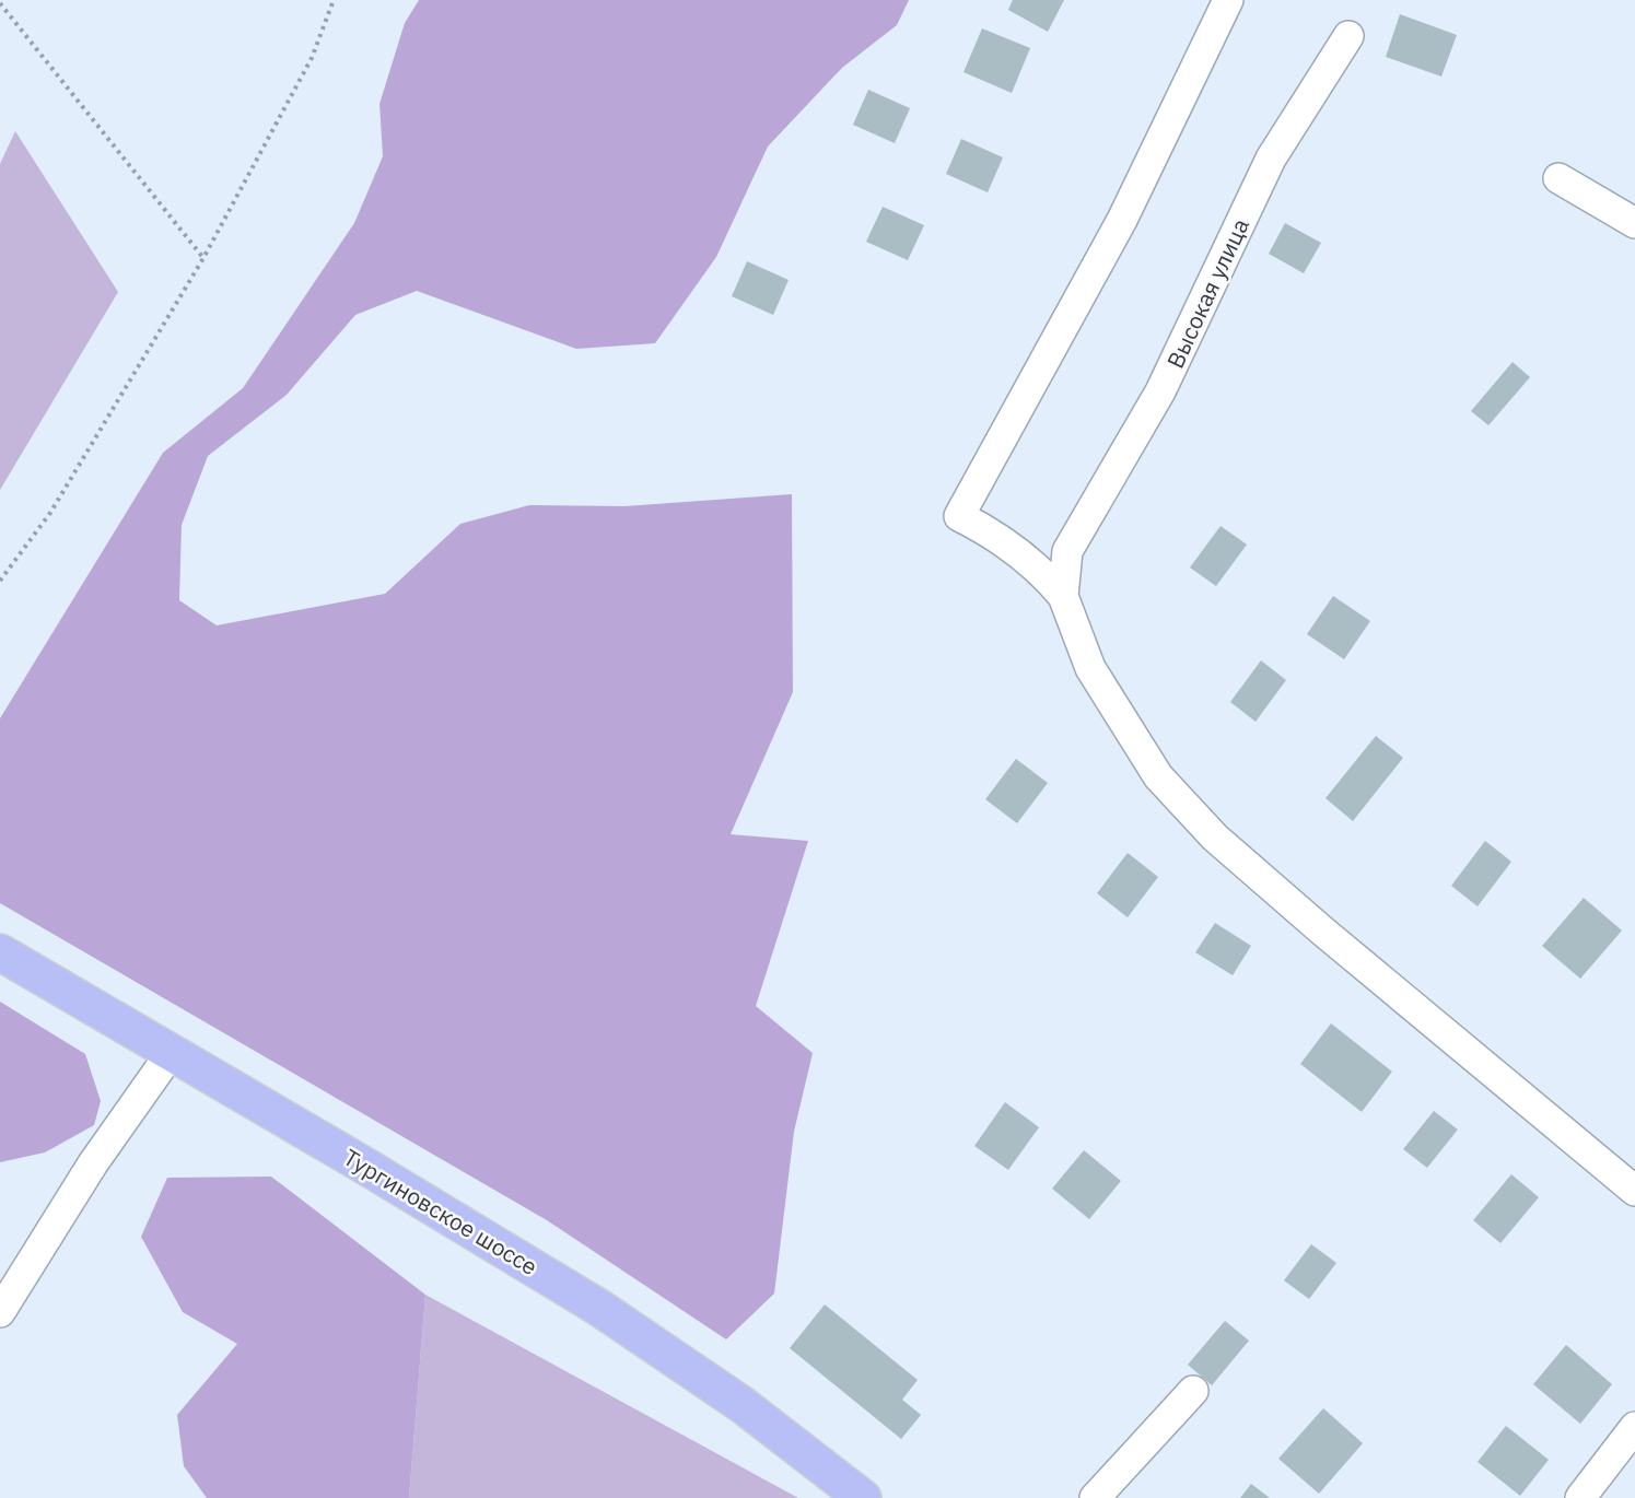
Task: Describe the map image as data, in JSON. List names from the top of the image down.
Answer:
{
  "streets": {
    "main road": ["Тургиновское шоссе"],
    "street": ["Высокая улица"]
  }
}
